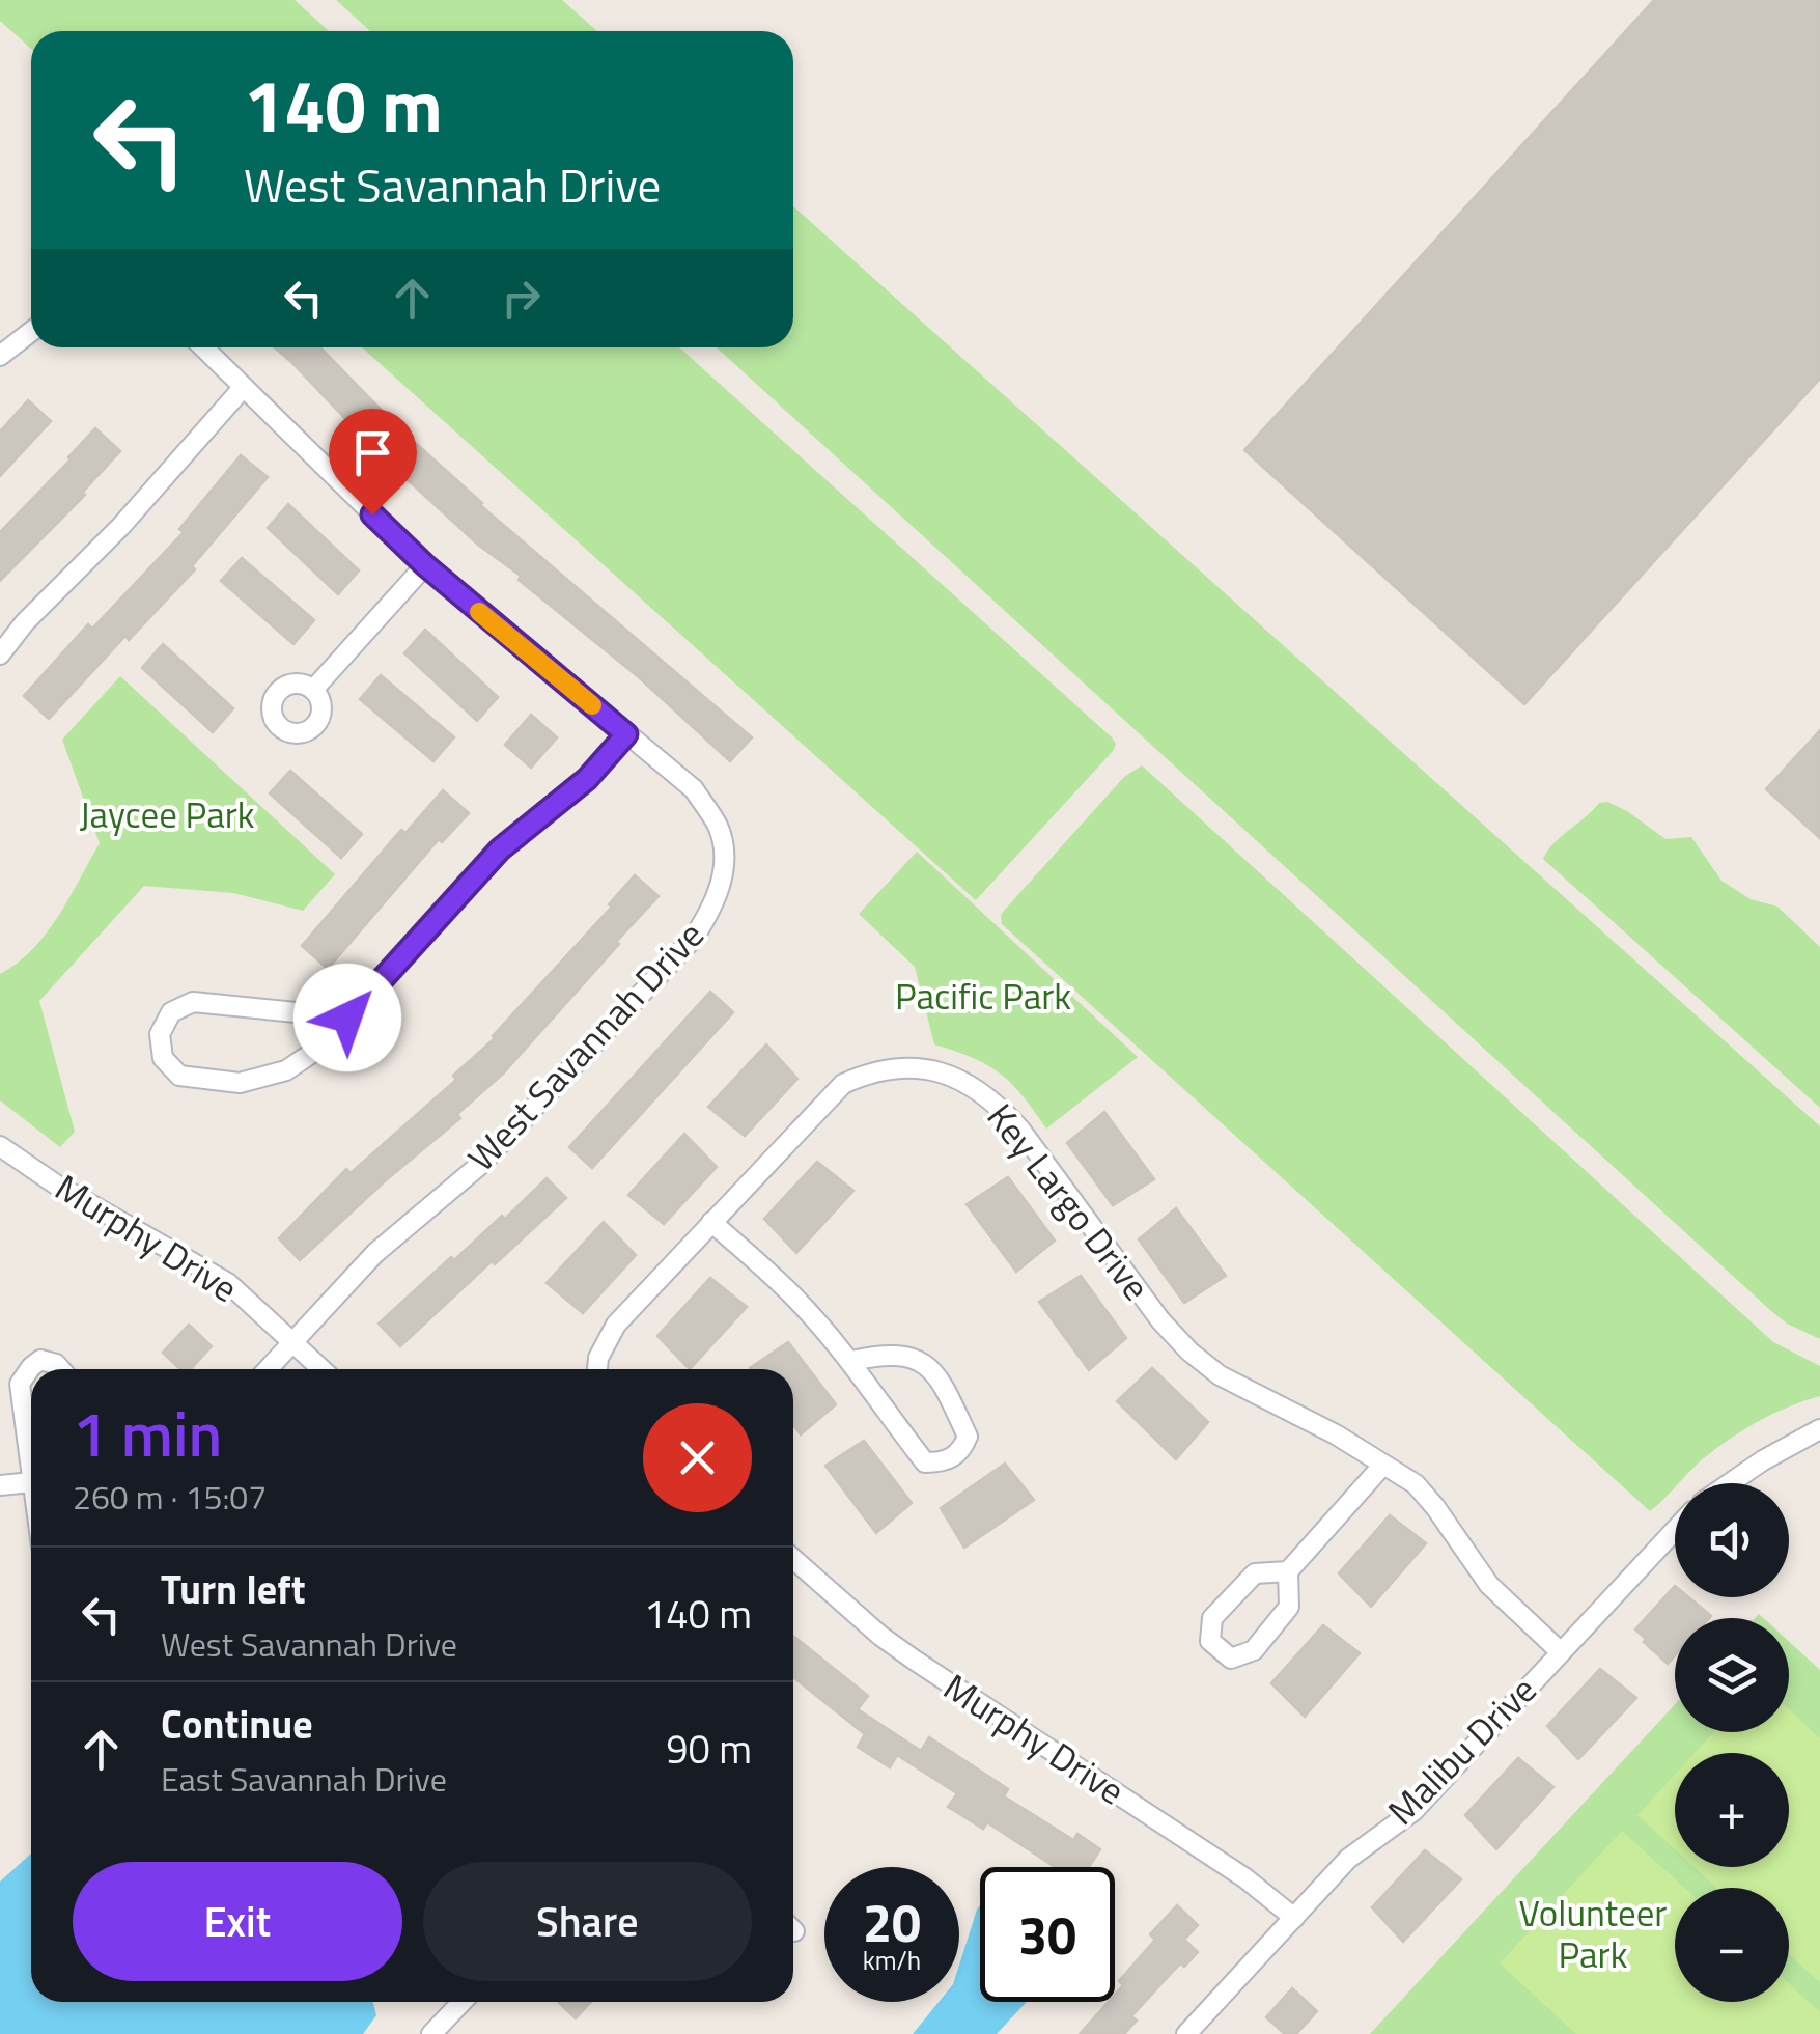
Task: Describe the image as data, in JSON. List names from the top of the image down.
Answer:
{
  "streets": {
    "street": [
      "West Savannah Drive",
      "Key Largo Drive",
      "Murphy Drive",
      "Malibu Drive"
    ]
  },
  "crossings": [
    ["West Savannah Drive", "Murphy Drive"],
    ["Key Largo Drive", "Malibu Drive"],
    ["Murphy Drive", "Malibu Drive"]
  ],
  "parks": ["Jaycee Park", "Pacific Park", "Volunteer Park"],
  "page": {
    "turn": ["140 m", "West Savannah Drive"],
    "heading": ["1 min", "260 m · 15:07"],
    "map_buttons": ["+", "−"],
    "list": [
      {
        "name": "Turn left",
        "note": "West Savannah Drive",
        "value": "140 m"
      },
      {
        "name": "Continue",
        "note": "East Savannah Drive",
        "value": "90 m"
      }
    ],
    "buttons": ["Exit", "Share"],
    "speed": "20 km/h",
    "limit": "30"
  }
}
